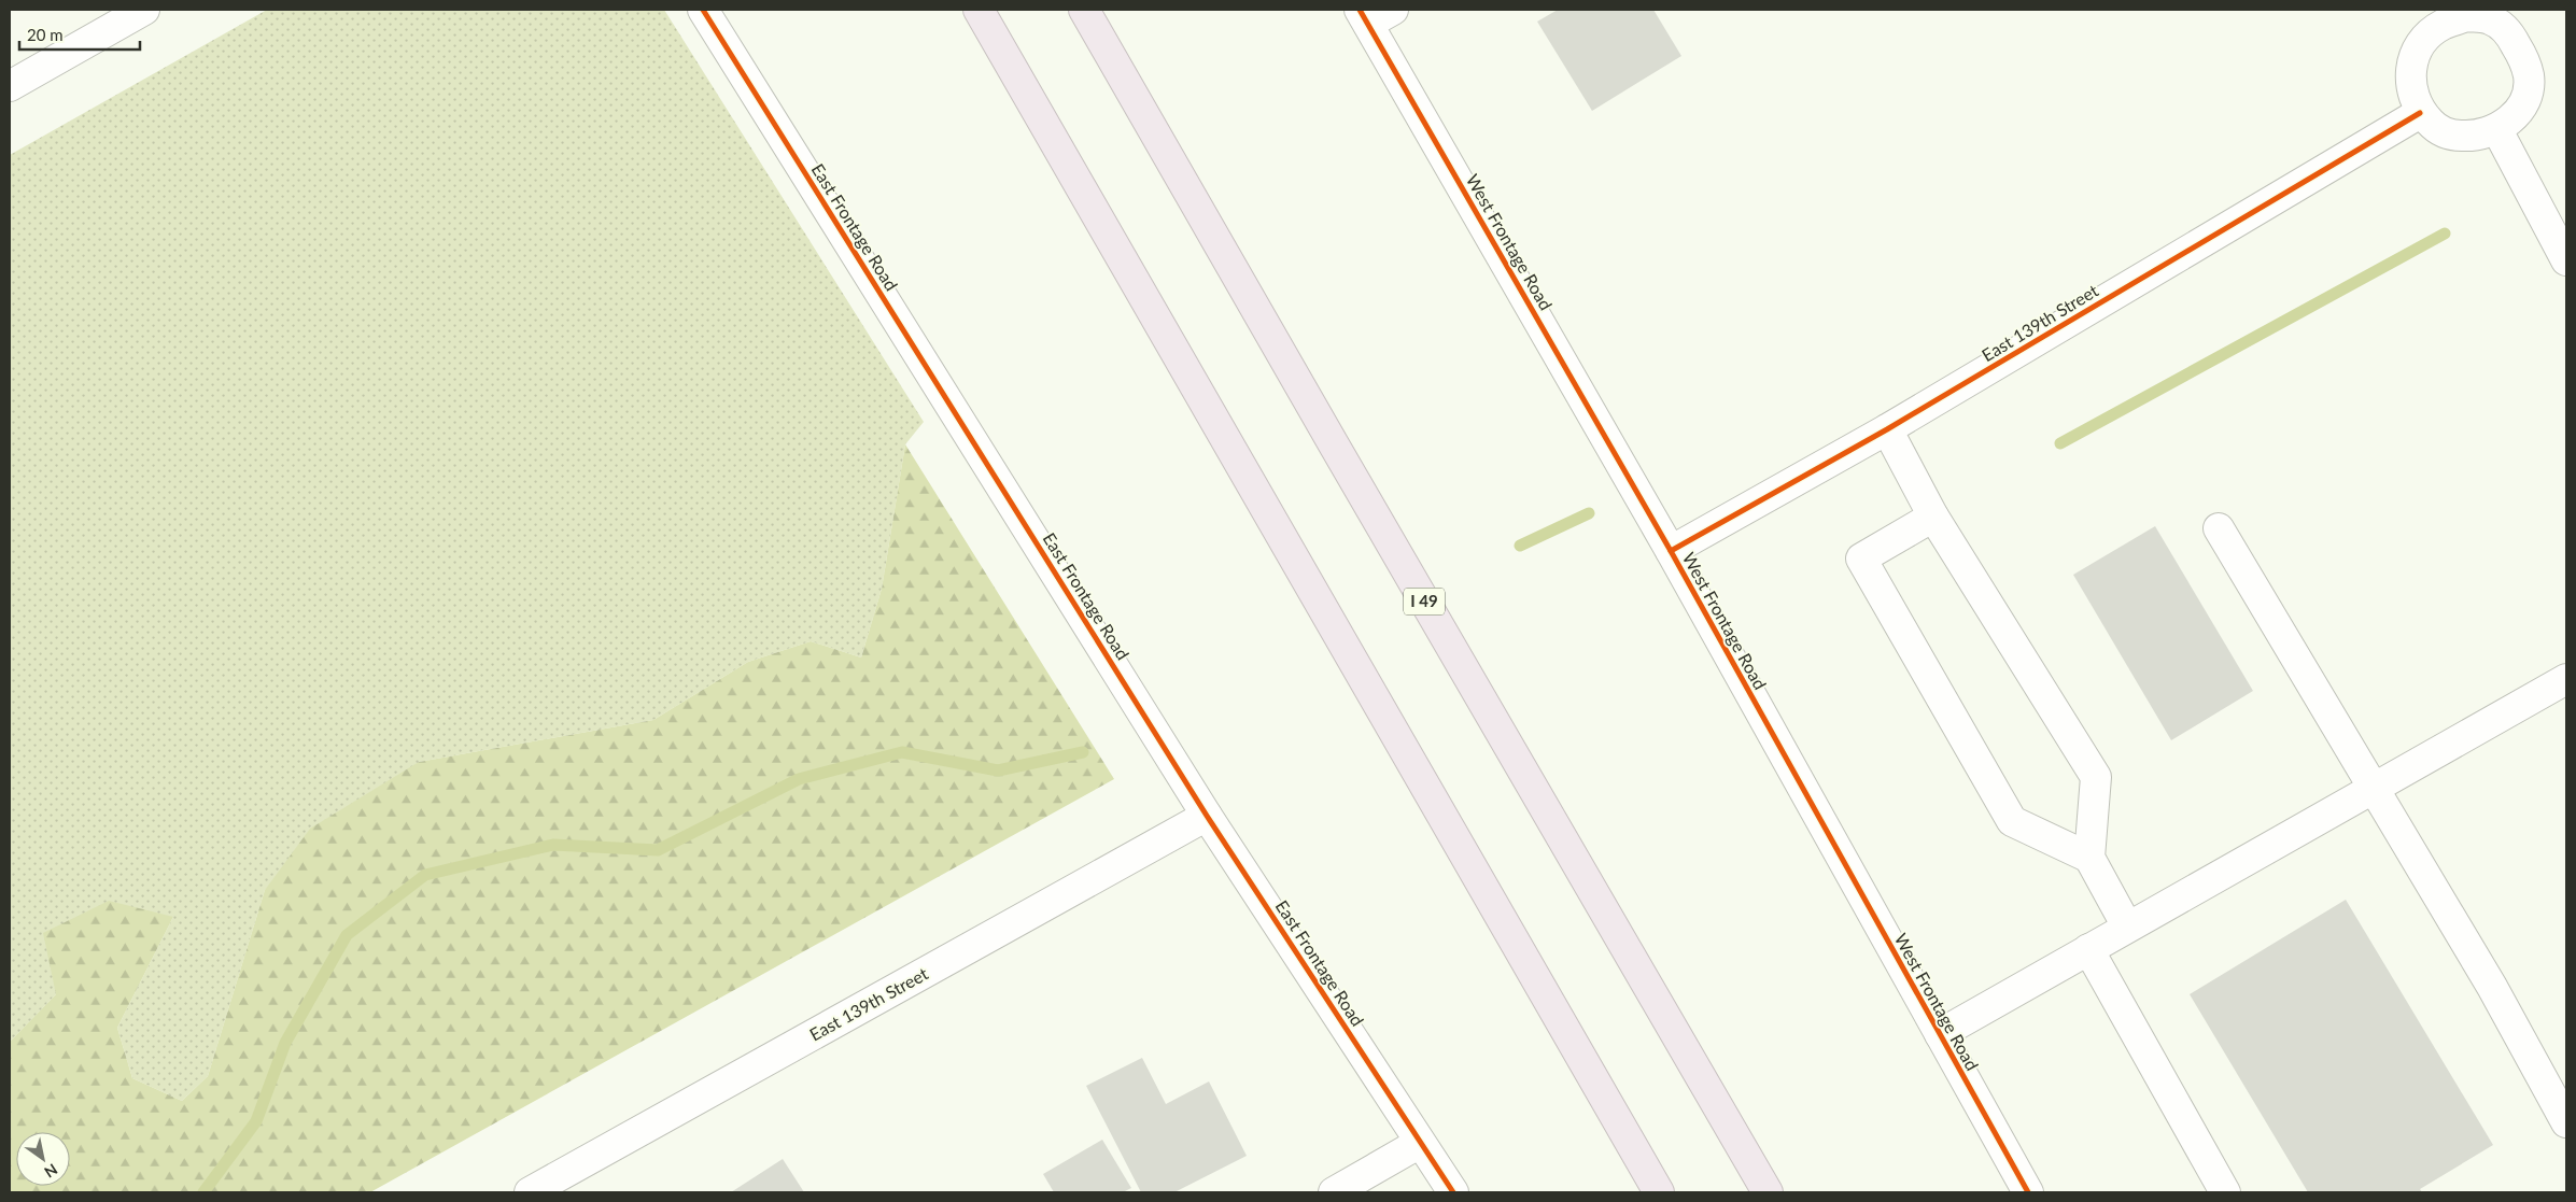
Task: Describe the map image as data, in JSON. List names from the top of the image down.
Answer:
{
  "streets": {
    "highway": ["I 49"],
    "street": ["East Frontage Road", "West Frontage Road", "East 139th Street"]
  },
  "crossings": [
    ["East Frontage Road", "East 139th Street"],
    ["West Frontage Road", "East 139th Street"]
  ],
  "scale_bar": "20 m",
  "north": "bottom right"
}
